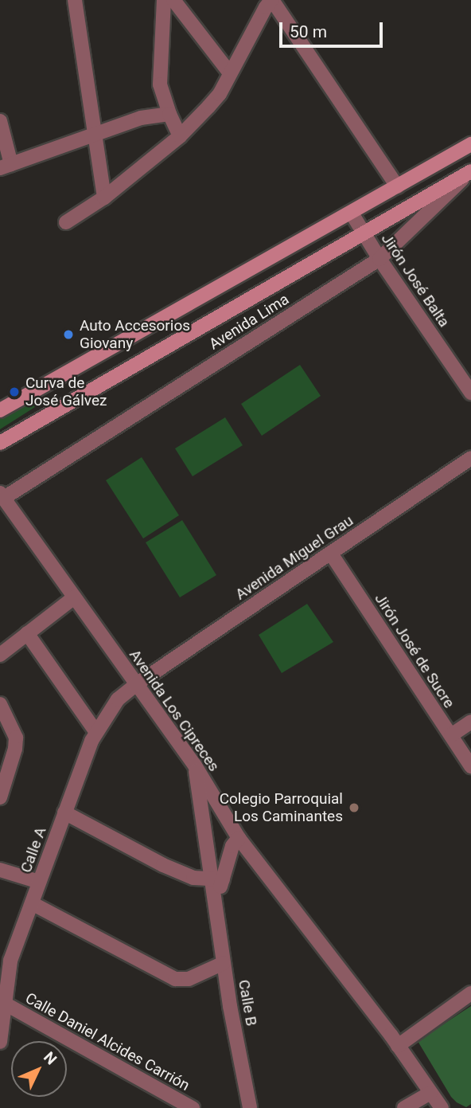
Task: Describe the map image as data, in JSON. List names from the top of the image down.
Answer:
{
  "streets": {
    "main road": ["Avenida Lima"],
    "street": [
      "Jirón José Balta",
      "Avenida Miguel Grau",
      "Jirón José de Sucre",
      "Avenida Los Cipreces",
      "Calle A",
      "Calle B",
      "Calle Daniel Alcides Carrión"
    ]
  },
  "crossings": [
    ["Jirón José Balta", "Avenida Lima"],
    ["Avenida Lima", "Avenida Los Cipreces"],
    ["Avenida Miguel Grau", "Jirón José de Sucre"],
    ["Avenida Miguel Grau", "Avenida Los Cipreces"],
    ["Avenida Miguel Grau", "Calle A"],
    ["Avenida Los Cipreces", "Calle A"],
    ["Avenida Los Cipreces", "Calle B"],
    ["Calle A", "Calle Daniel Alcides Carrión"]
  ],
  "places": ["Auto Accesorios Giovany", "Curva de José Gálvez", "Colegio Parroquial Los Caminantes"],
  "scale_bar": "50 m",
  "north": "top right"
}
